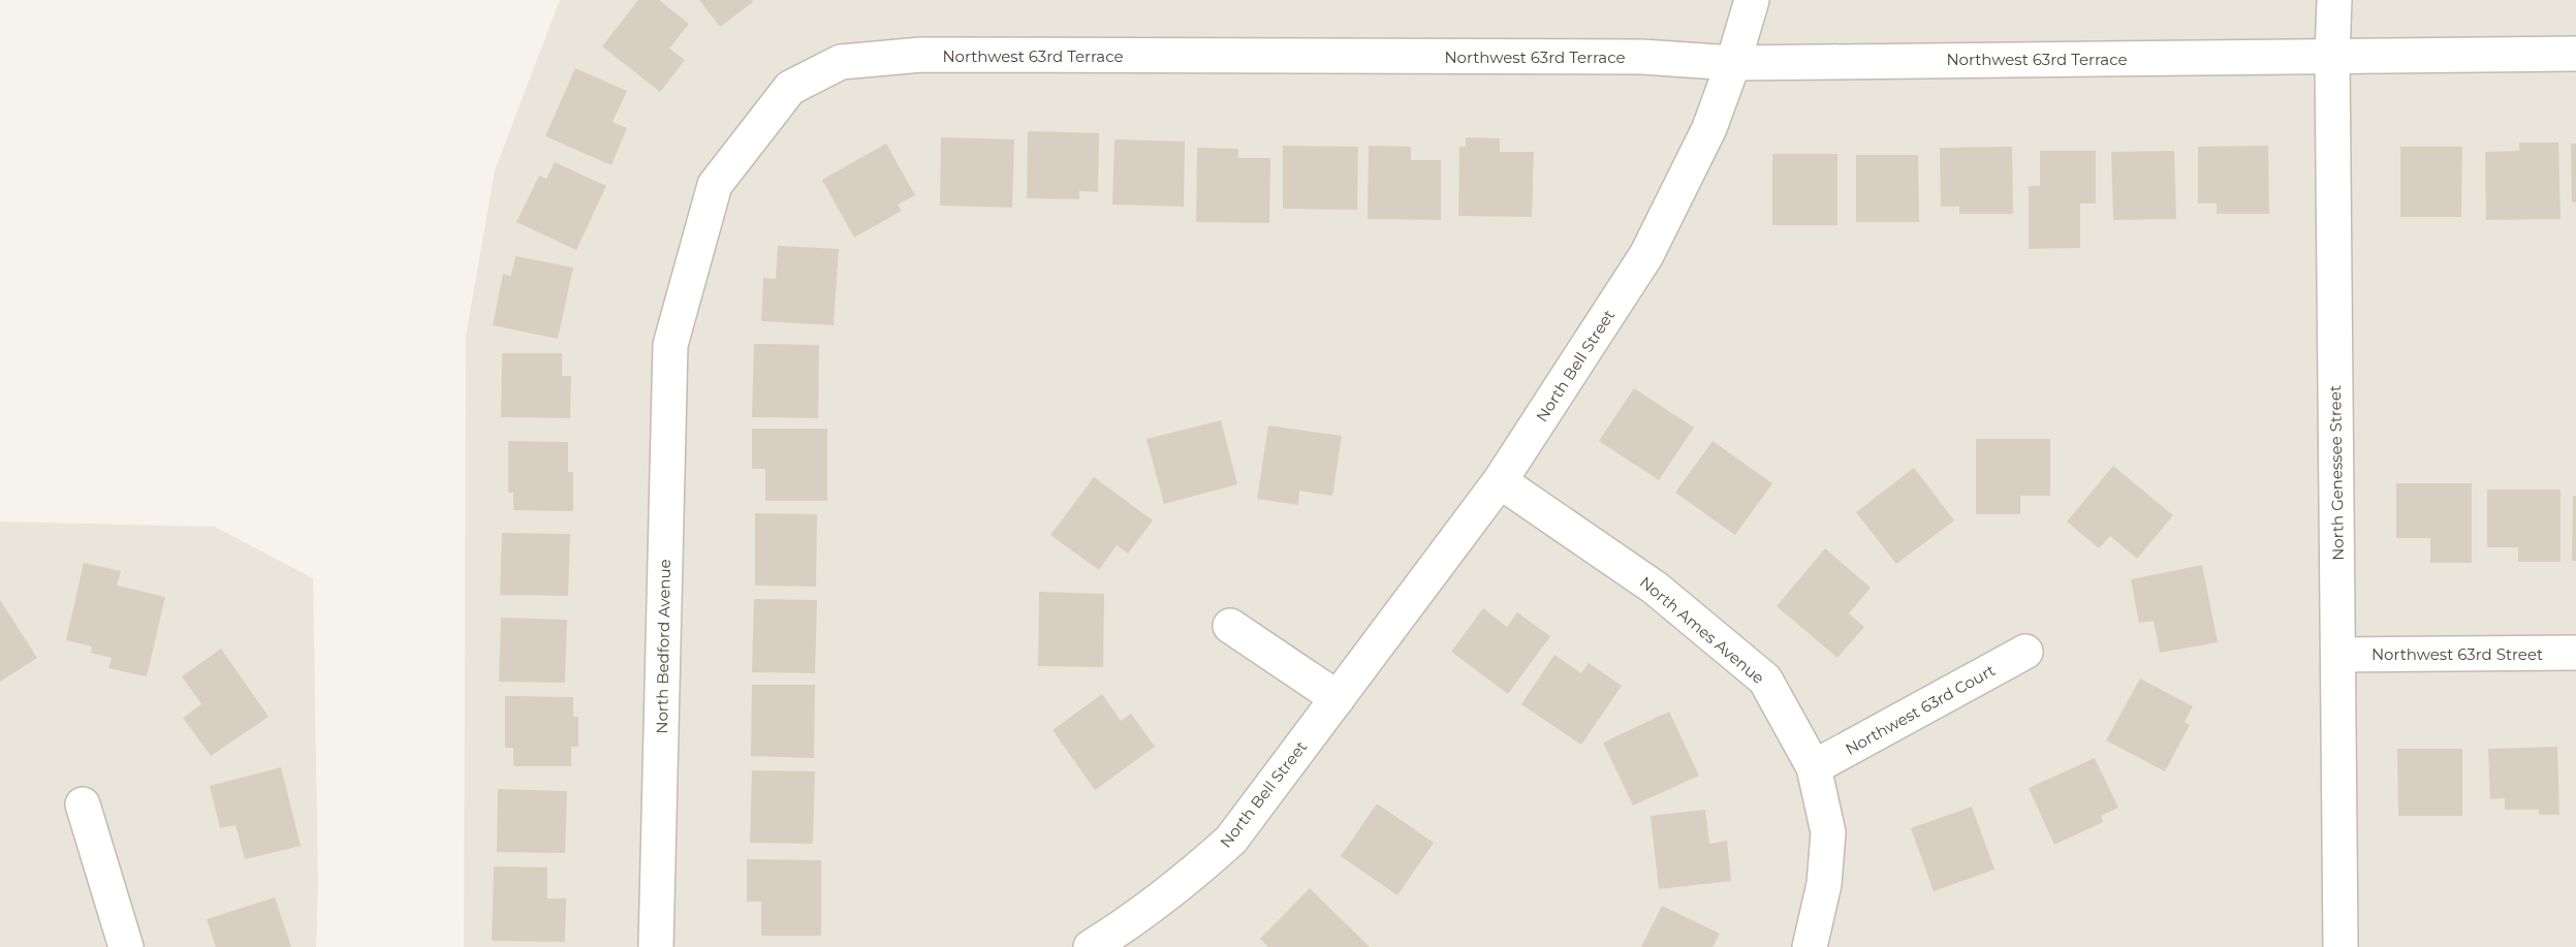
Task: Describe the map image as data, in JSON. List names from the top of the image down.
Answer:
{
  "streets": {
    "street": [
      "Northwest 63rd Terrace",
      "North Bell Street",
      "North Genessee Street",
      "North Ames Avenue",
      "North Bedford Avenue",
      "Northwest 63rd Street",
      "Northwest 63rd Court"
    ]
  },
  "crossings": [
    ["Northwest 63rd Terrace", "North Bell Street"],
    ["Northwest 63rd Terrace", "North Genessee Street"],
    ["Northwest 63rd Terrace", "North Bedford Avenue"],
    ["North Bell Street", "North Ames Avenue"],
    ["North Genessee Street", "Northwest 63rd Street"],
    ["North Ames Avenue", "Northwest 63rd Court"]
  ]
}
